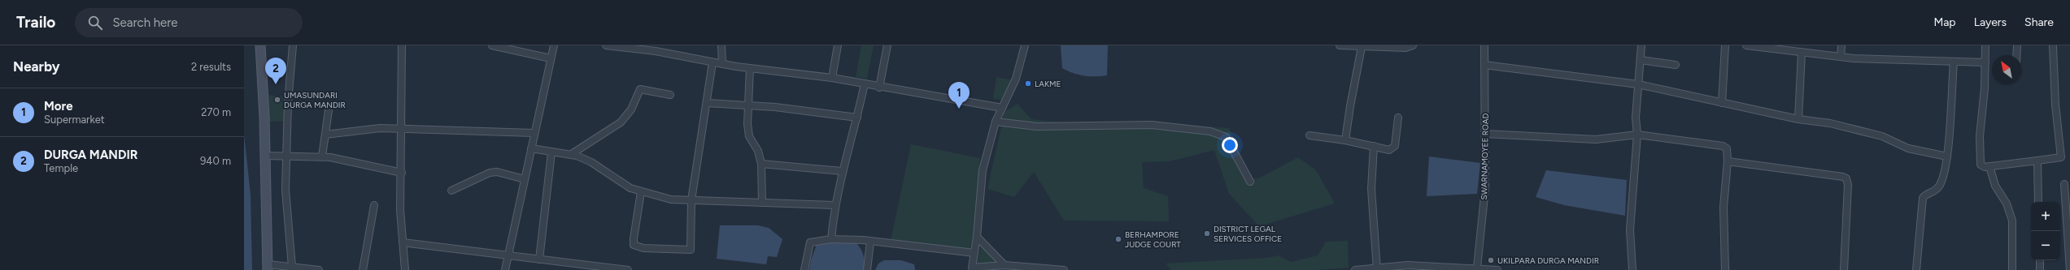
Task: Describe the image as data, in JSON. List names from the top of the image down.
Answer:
{
  "streets": {
    "street": ["SWARNAMOYEE ROAD"]
  },
  "places": [
    "LAKME",
    "UMASUNDARI DURGA MANDIR",
    "DISTRICT LEGAL SERVICES OFFICE",
    "BERHAMPORE JUDGE COURT",
    "UKILPARA DURGA MANDIR"
  ],
  "north": "top left",
  "page": {
    "header": "Trailo",
    "search": "Search here",
    "nav": ["Map", "Layers", "Share"],
    "heading": ["Nearby", "2 results"],
    "pins": ["2", "1"],
    "list": [
      {
        "mark": "1",
        "name": "More",
        "note": "Supermarket",
        "value": "270 m"
      },
      {
        "mark": "2",
        "name": "DURGA MANDIR",
        "note": "Temple",
        "value": "940 m"
      }
    ],
    "map_buttons": ["+", "−"]
  }
}
